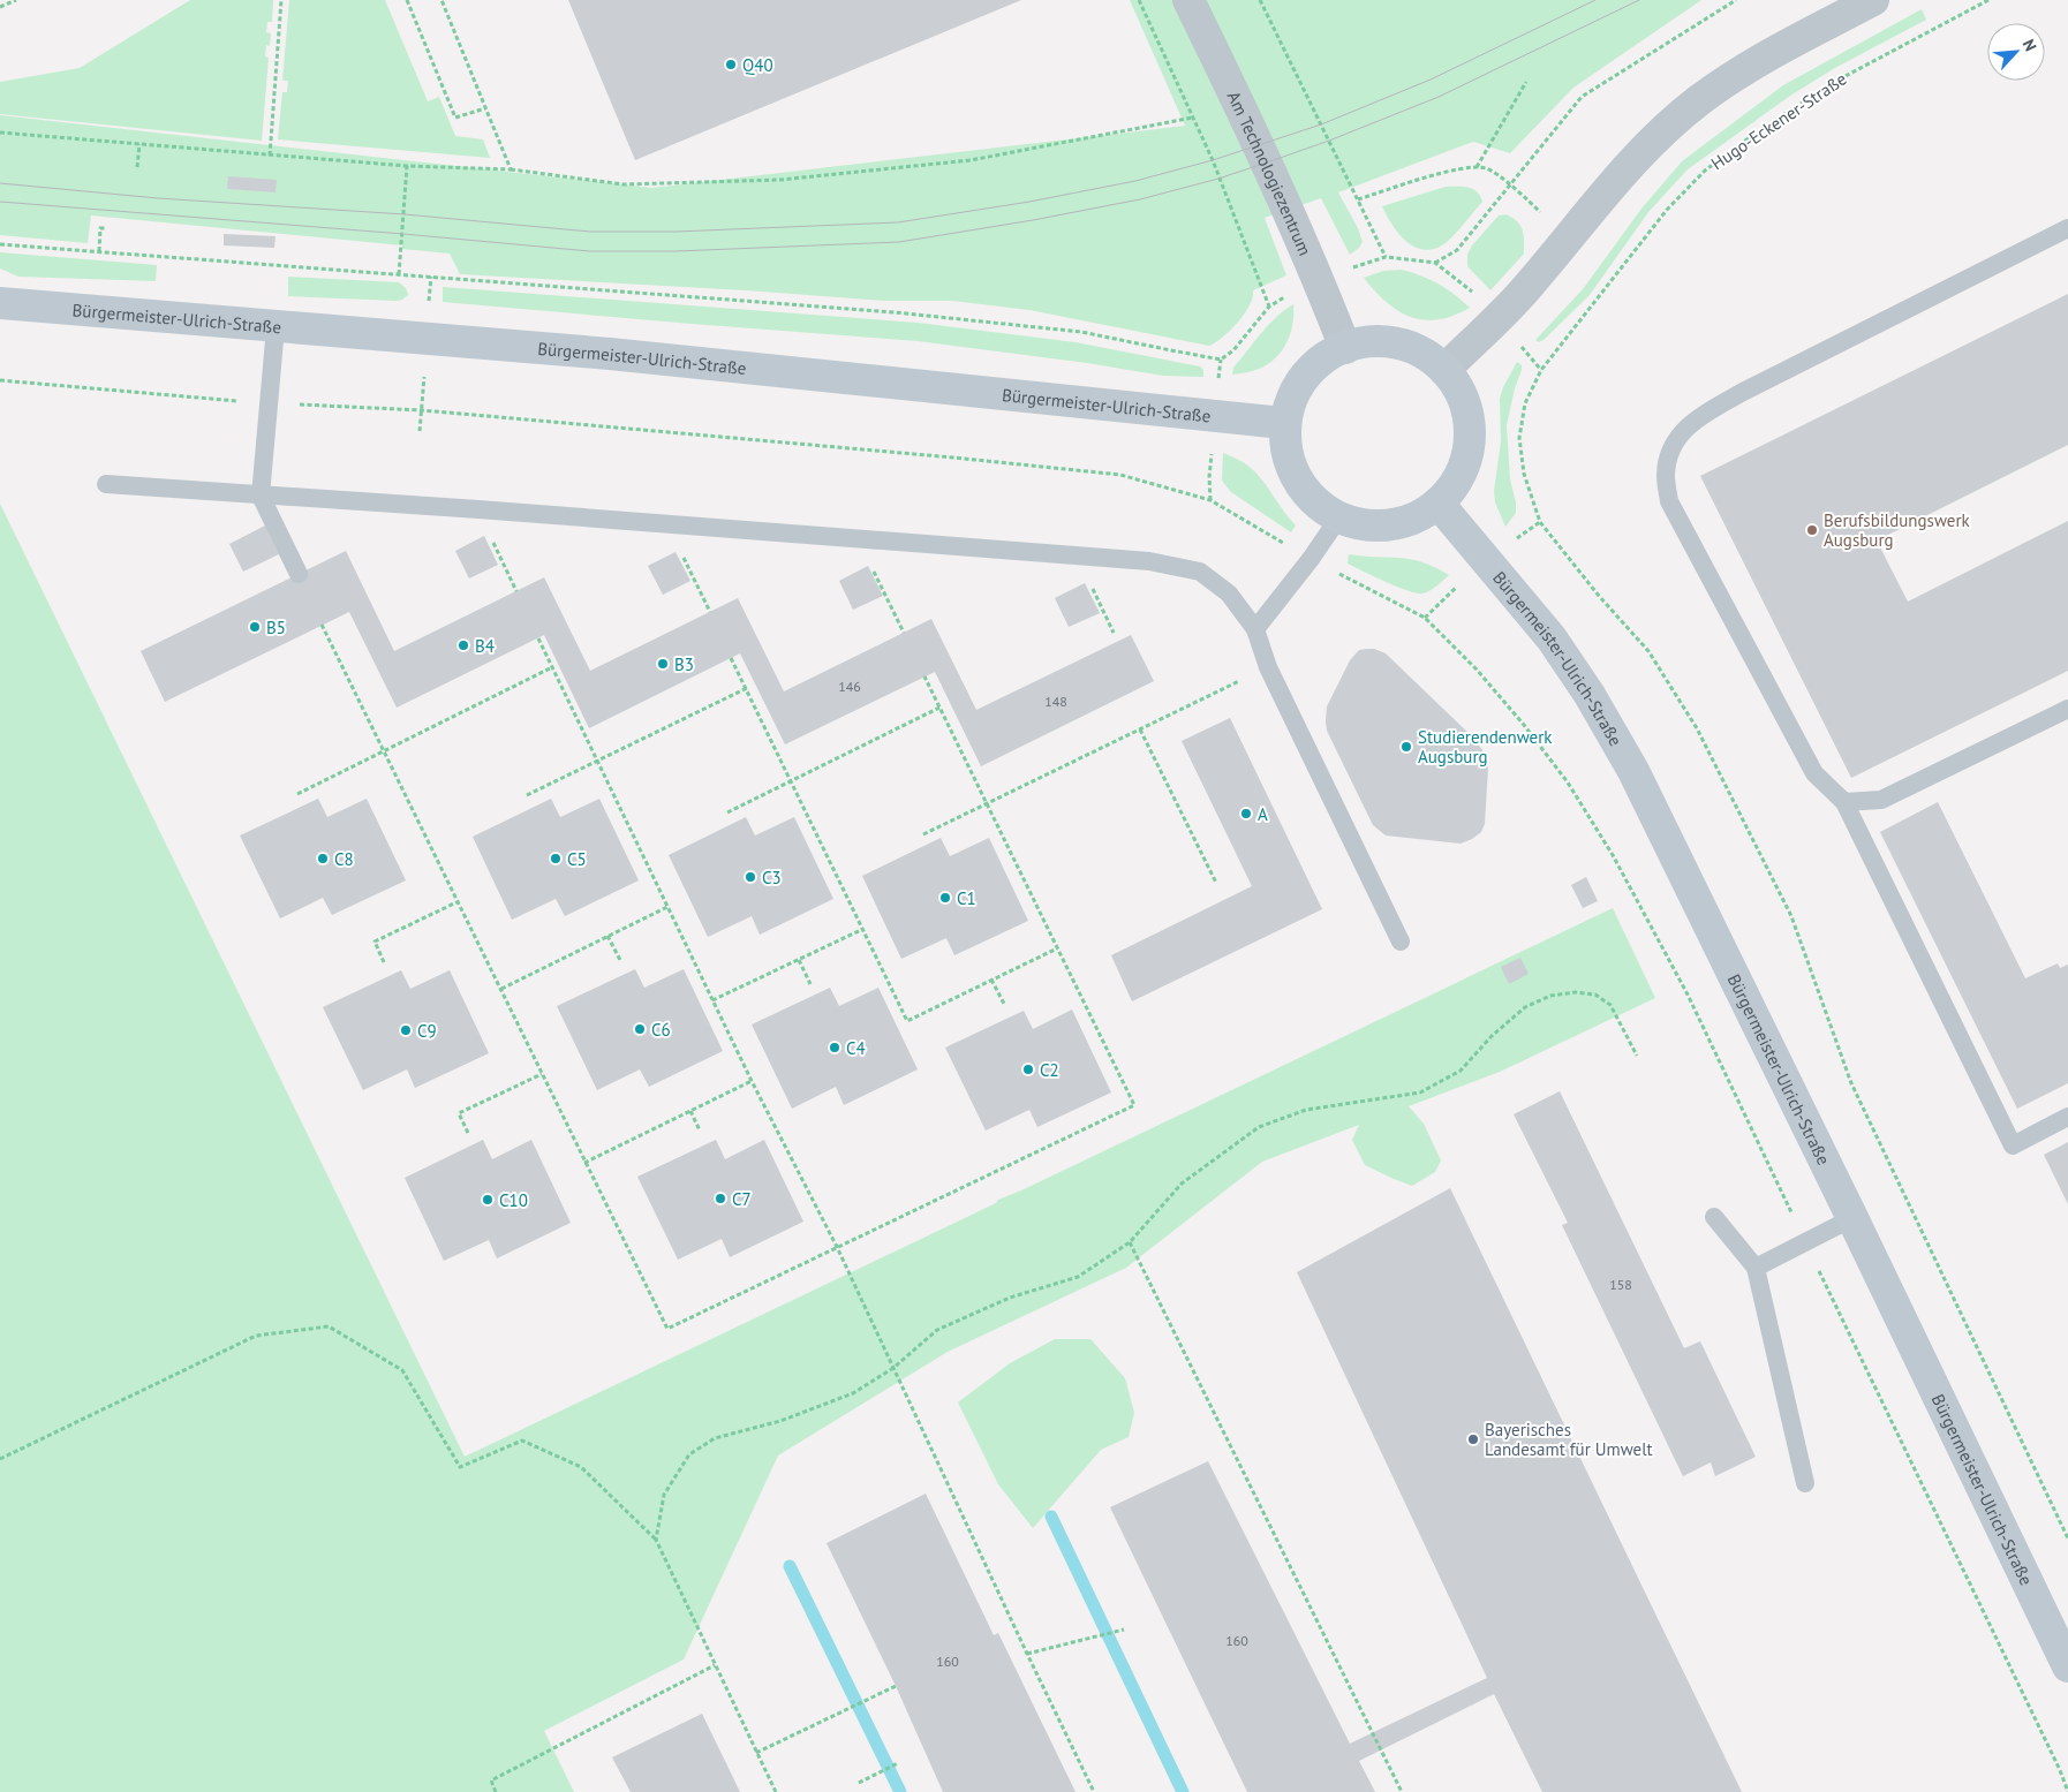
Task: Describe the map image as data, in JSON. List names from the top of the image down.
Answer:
{
  "streets": {
    "main road": ["Bürgermeister-Ulrich-Straße"],
    "street": ["Am Technologiezentrum"],
    "path": ["Hugo-Eckener-Straße"]
  },
  "crossings": [
    ["Am Technologiezentrum", "Bürgermeister-Ulrich-Straße"]
  ],
  "places": [
    "Q40",
    "Berufsbildungswerk Augsburg",
    "B5",
    "B4",
    "B3",
    "Studierendenwerk Augsburg",
    "A",
    "C8",
    "C5",
    "C3",
    "C1",
    "C6",
    "C9",
    "C4",
    "C2",
    "C7",
    "C10",
    "Bayerisches Landesamt für Umwelt"
  ],
  "house_numbers": [
    "146",
    "148",
    "158",
    "160",
    "160"
  ],
  "north": "top right"
}
